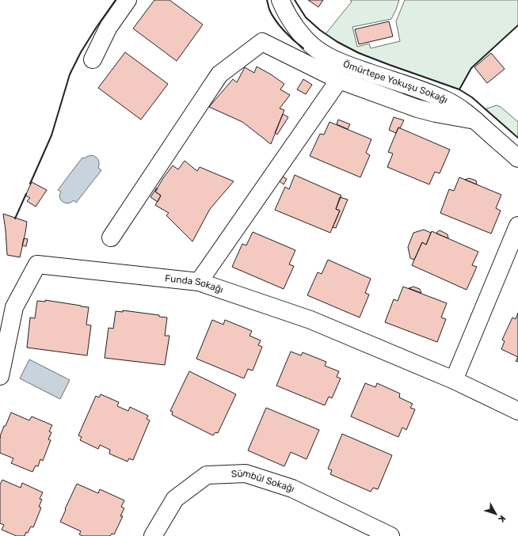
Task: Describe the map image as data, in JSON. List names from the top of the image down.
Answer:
{
  "streets": {
    "street": ["Ömürtepe Yokuşu Sokağı", "Funda Sokağı", "Sümbül Sokağı"]
  },
  "north": "bottom right"
}
